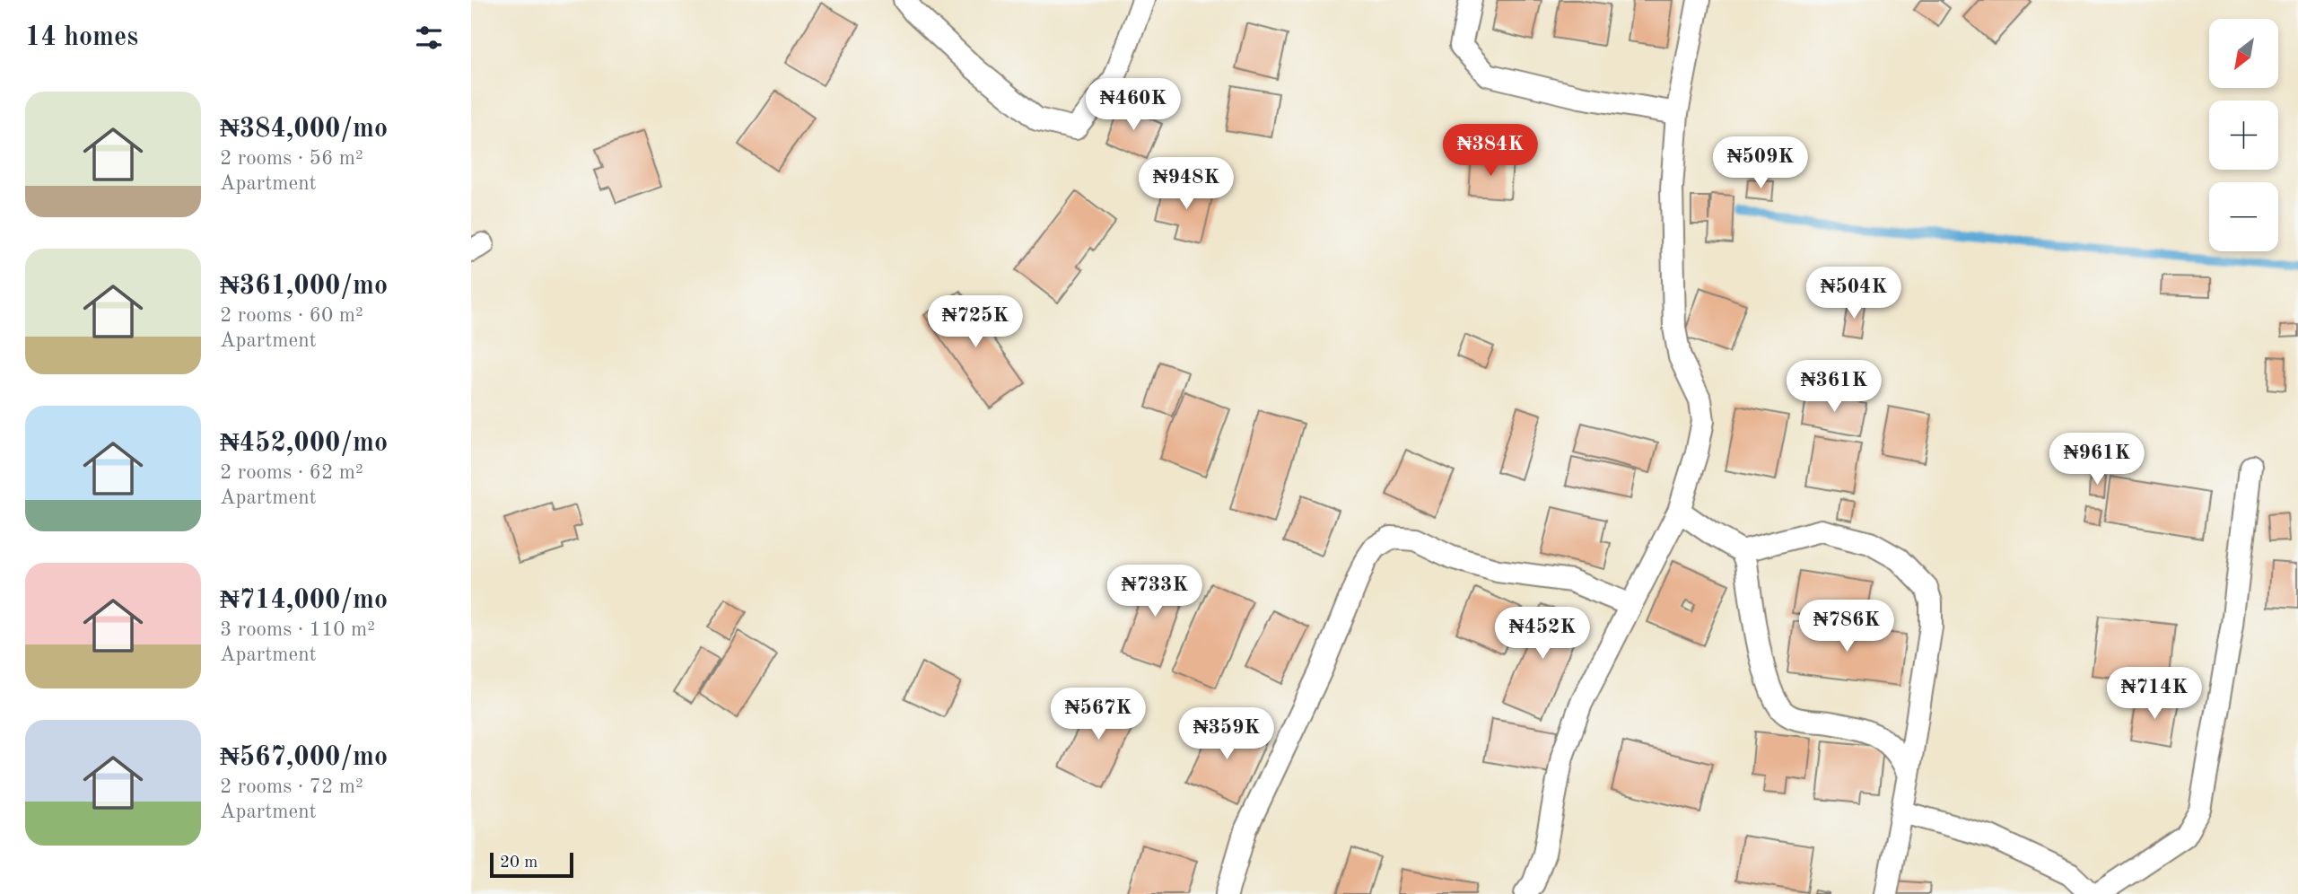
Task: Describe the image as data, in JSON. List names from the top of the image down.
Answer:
{
  "scale_bar": "20 m",
  "north": "bottom left",
  "page": {
    "heading": "14 homes",
    "map_buttons": ["+", "−"],
    "list": [
      {
        "name": "₦384,000/mo",
        "note": "2 rooms · 56 m² · Apartment"
      },
      {
        "name": "₦361,000/mo",
        "note": "2 rooms · 60 m² · Apartment"
      },
      {
        "name": "₦452,000/mo",
        "note": "2 rooms · 62 m² · Apartment"
      },
      {
        "name": "₦714,000/mo",
        "note": "3 rooms · 110 m² · Apartment"
      },
      {
        "name": "₦567,000/mo",
        "note": "2 rooms · 72 m² · Apartment"
      }
    ],
    "price": [
      "₦460K",
      "₦384K",
      "₦509K",
      "₦948K",
      "₦504K",
      "₦725K",
      "₦361K",
      "₦961K",
      "₦733K",
      "₦786K",
      "₦452K",
      "₦714K",
      "₦567K",
      "₦359K"
    ],
    "scale": "20 m"
  }
}
